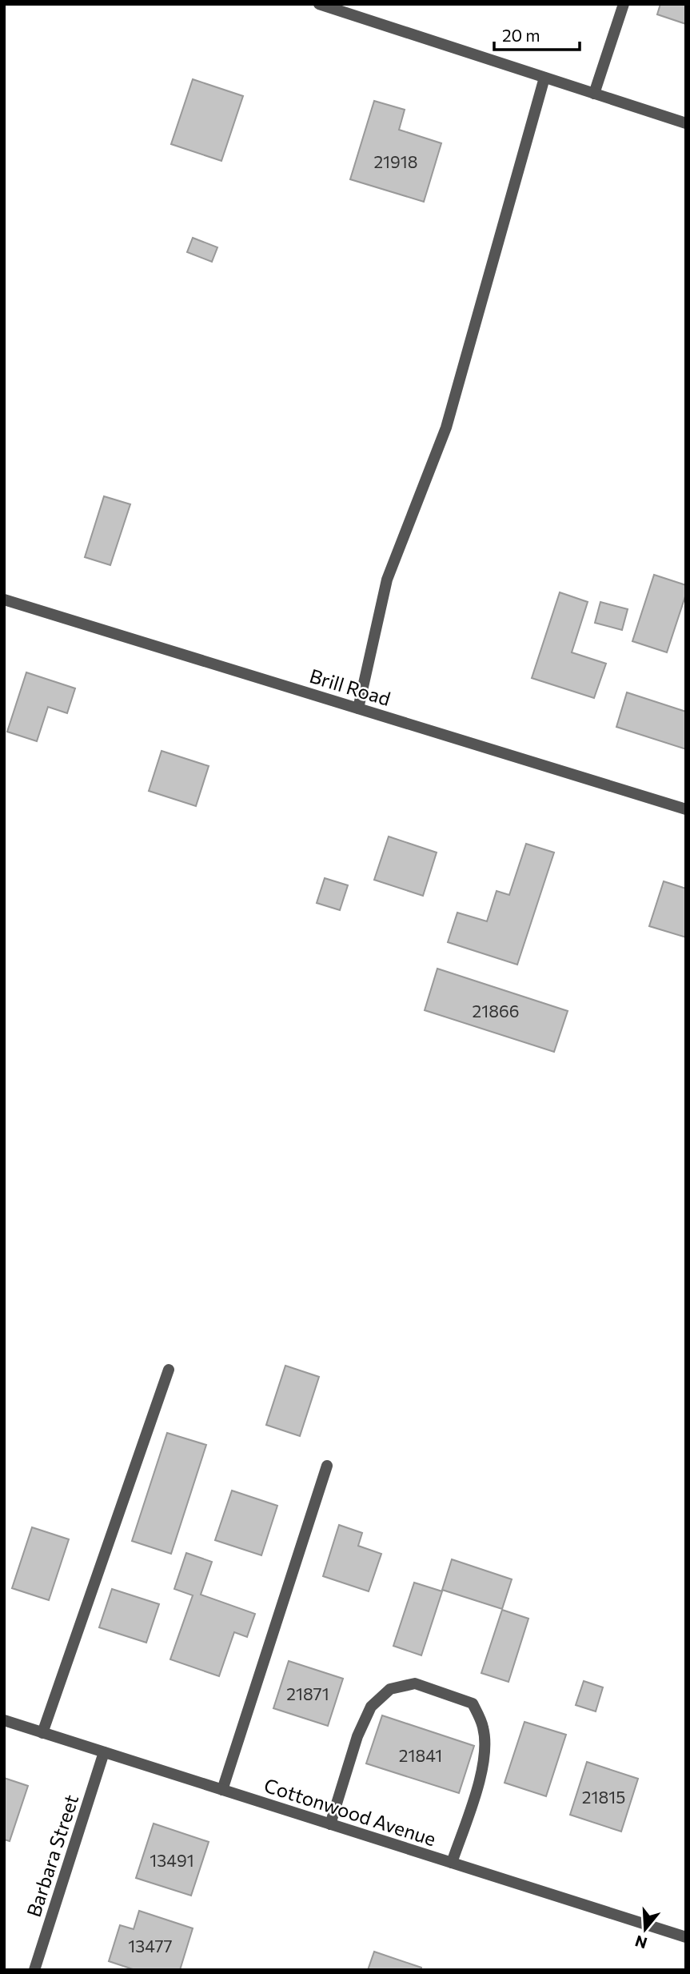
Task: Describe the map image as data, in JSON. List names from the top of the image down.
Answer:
{
  "streets": {
    "street": ["Brill Road", "Cottonwood Avenue", "Barbara Street"]
  },
  "crossings": [
    ["Cottonwood Avenue", "Barbara Street"]
  ],
  "house_numbers": [
    "21918",
    "21866",
    "21871",
    "21841",
    "21815",
    "13491",
    "13477"
  ],
  "scale_bar": "20 m",
  "north": "bottom"
}
